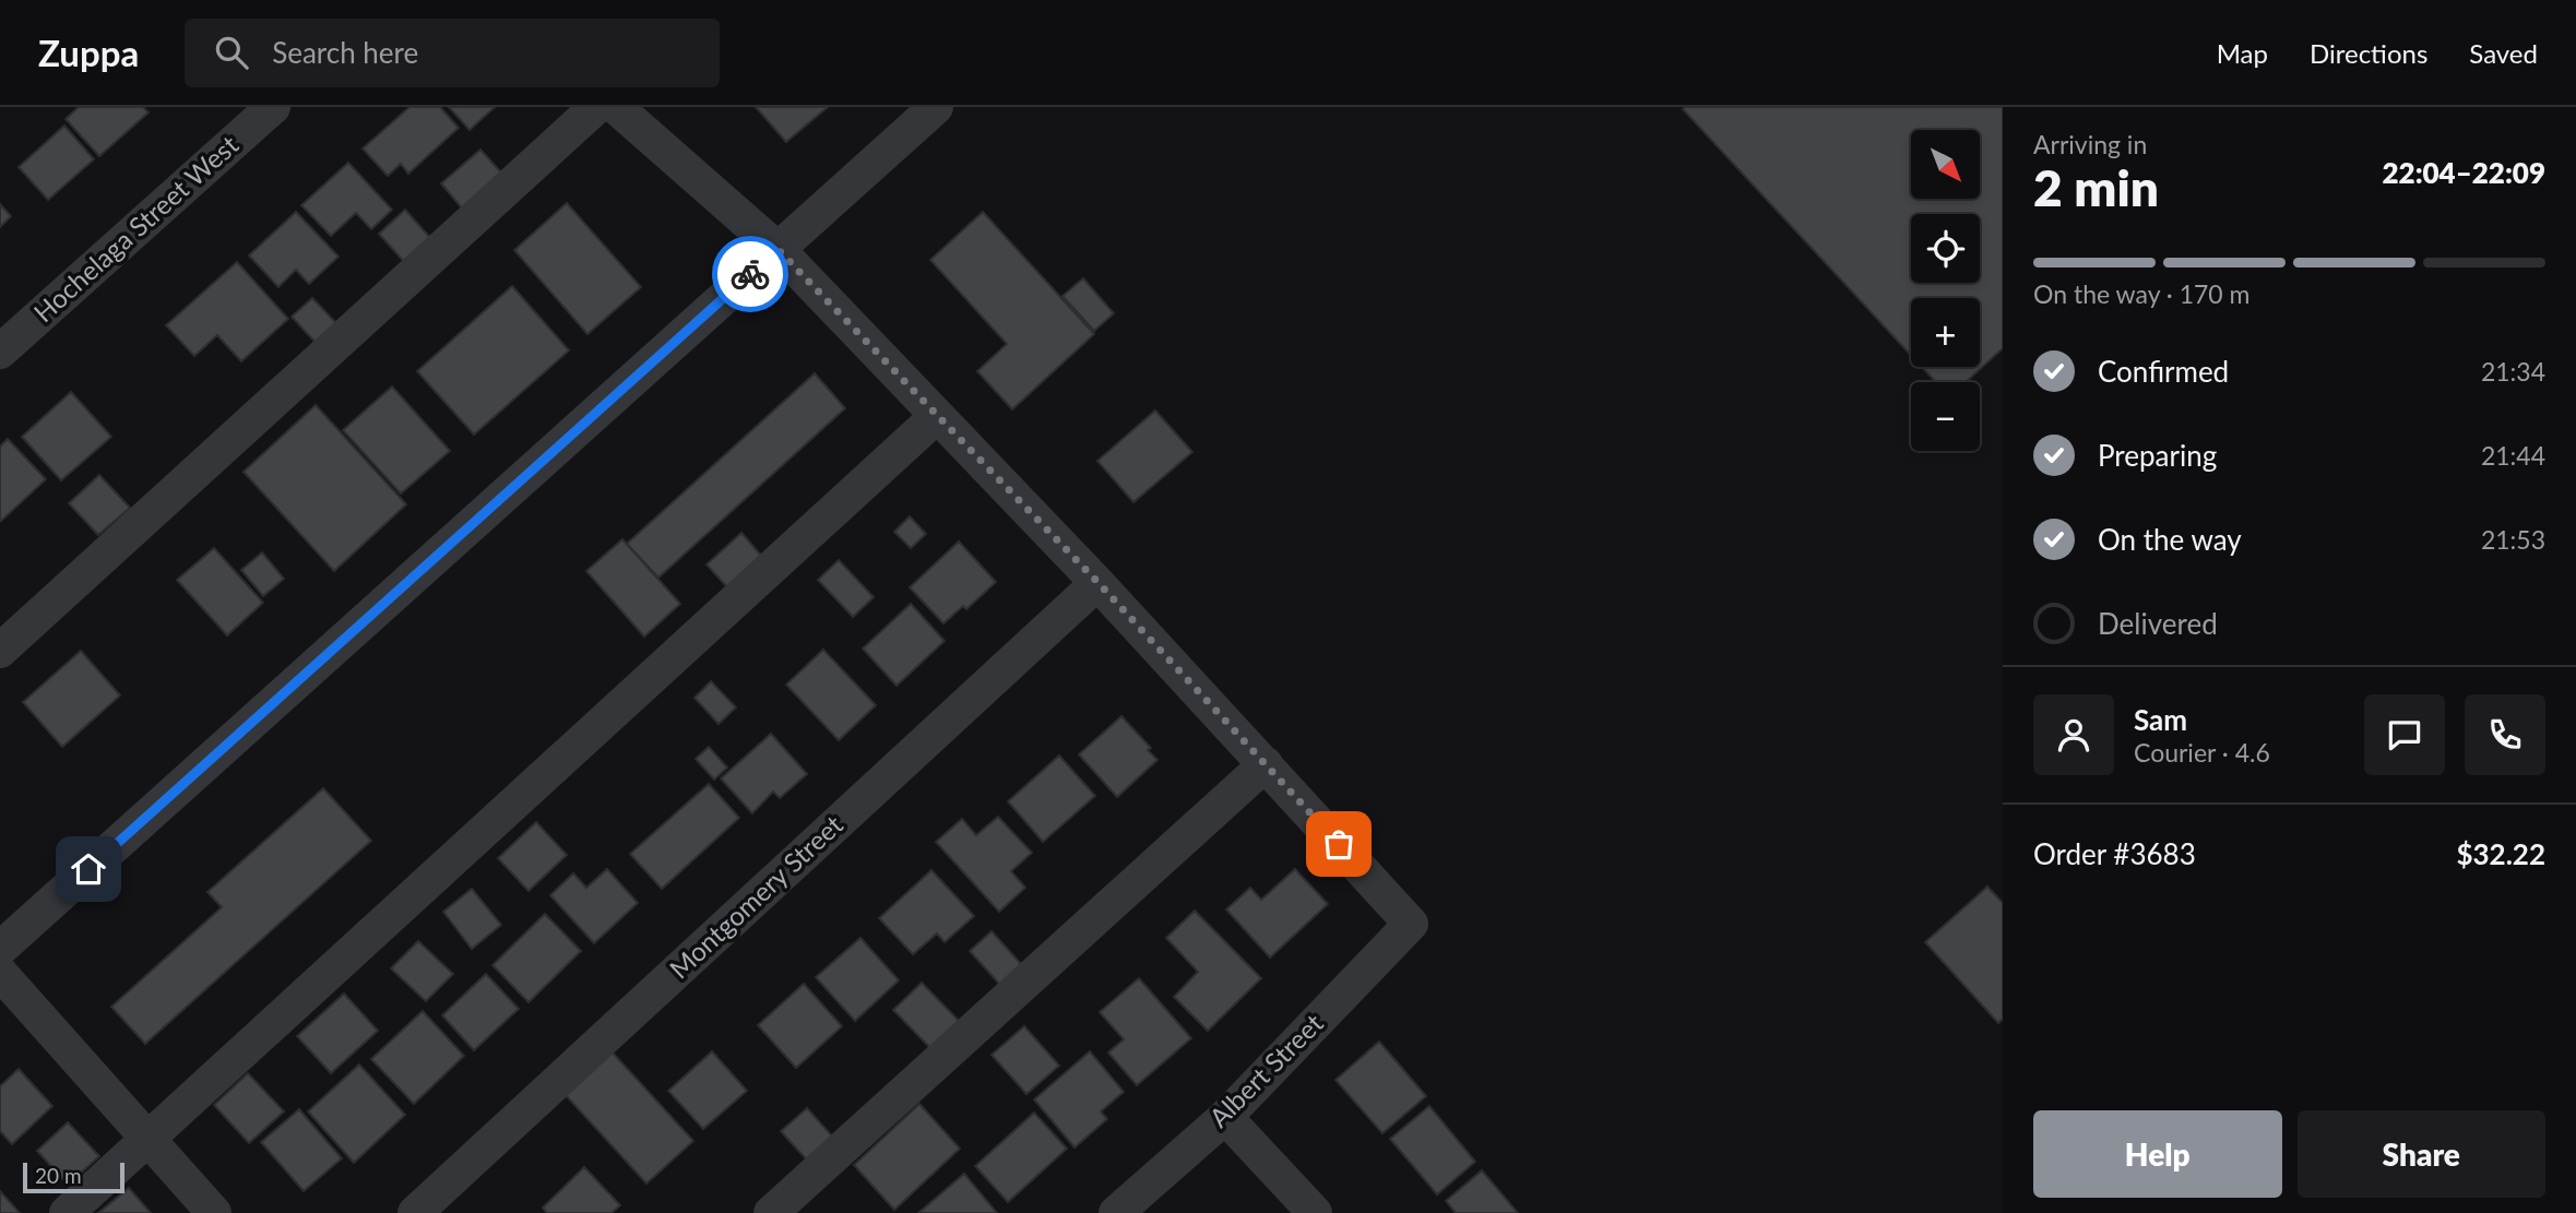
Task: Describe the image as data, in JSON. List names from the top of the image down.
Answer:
{
  "streets": {
    "street": ["Hochelaga Street West", "Montgomery Street", "Albert Street"]
  },
  "scale_bar": "20 m",
  "north": "bottom right",
  "page": {
    "header": "Zuppa",
    "search": "Search here",
    "nav": ["Map", "Directions", "Saved"],
    "heading": ["2 min", "Arriving in", "22:04–22:09"],
    "panel": [
      "Sam",
      "Courier · 4.6",
      "Order #3683",
      "$32.22"
    ],
    "map_buttons": ["+", "−"],
    "bar": "On the way · 170 m",
    "list": [
      ["Confirmed", "21:34"],
      ["Preparing", "21:44"],
      ["On the way", "21:53"],
      "Delivered"
    ],
    "buttons": ["Help", "Share"],
    "scale": "20 m"
  }
}
